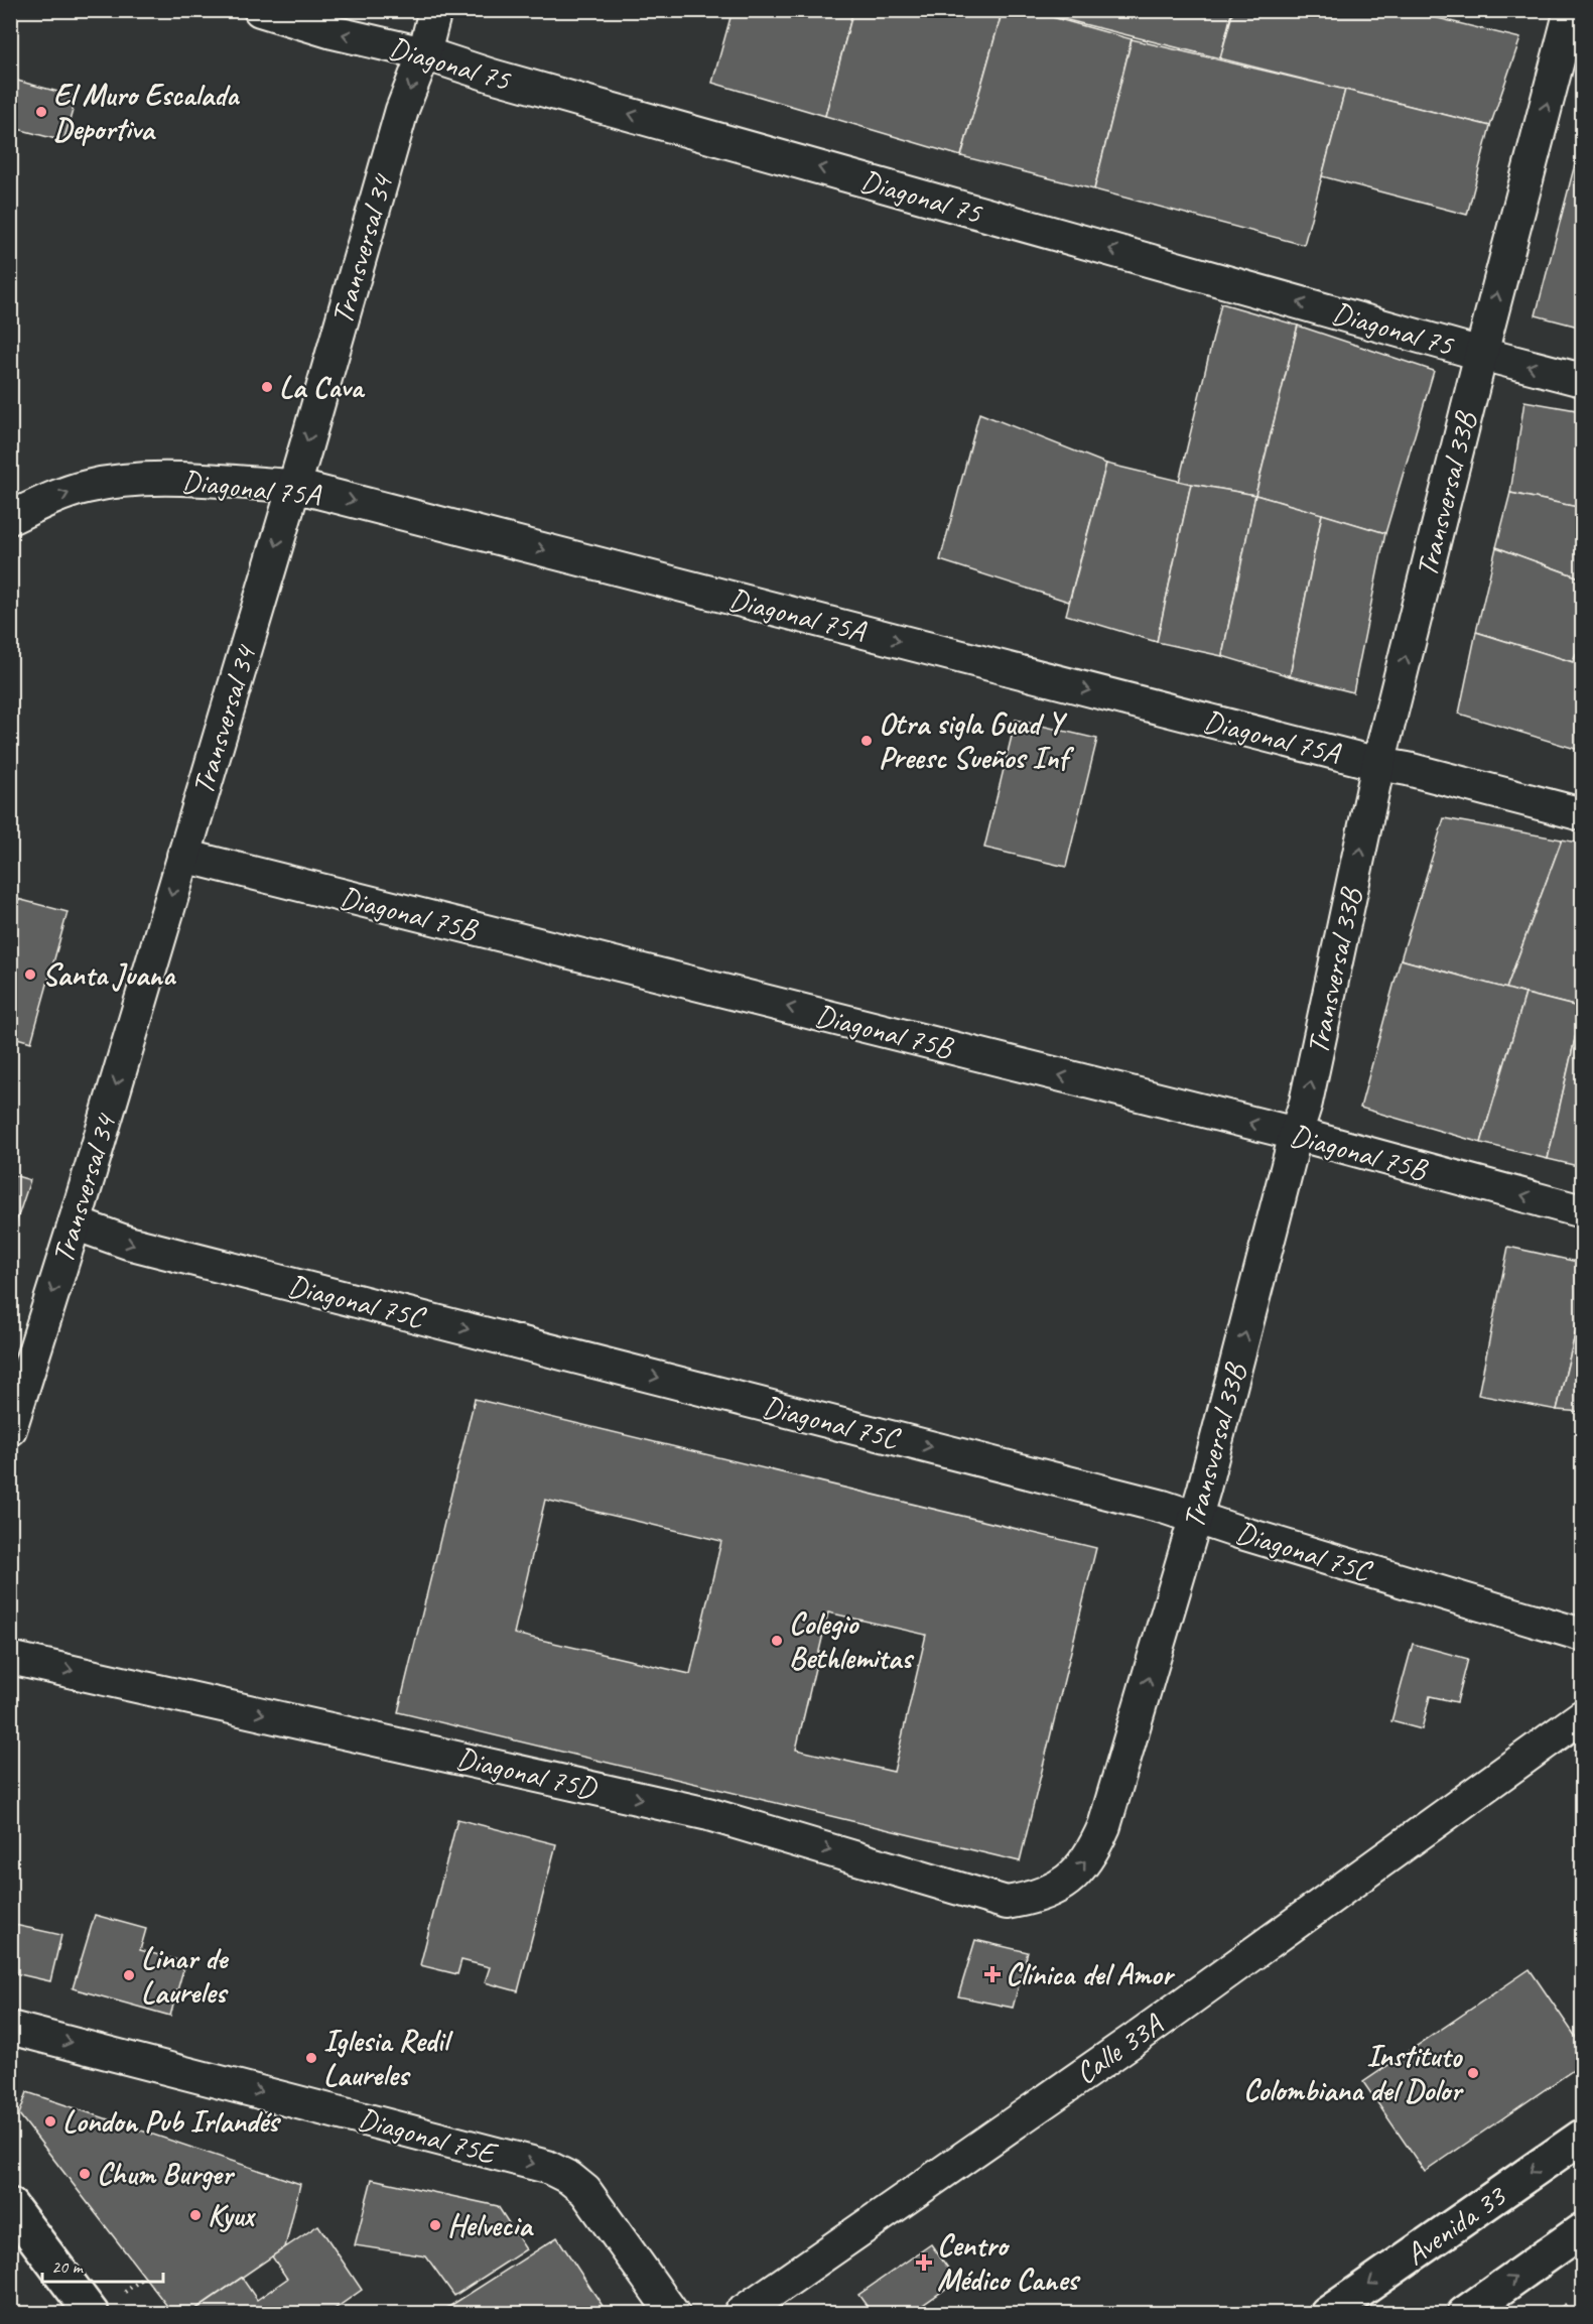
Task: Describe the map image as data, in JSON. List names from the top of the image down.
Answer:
{
  "streets": {
    "main road": ["Avenida 33"],
    "street": [
      "Diagonal 75",
      "Transversal 34",
      "Diagonal 75A",
      "Transversal 33B",
      "Diagonal 75B",
      "Diagonal 75C",
      "Diagonal 75D",
      "Calle 33A",
      "Diagonal 75E"
    ]
  },
  "crossings": [
    ["Diagonal 75", "Transversal 34"],
    ["Diagonal 75", "Transversal 33B"],
    ["Transversal 34", "Diagonal 75A"],
    ["Transversal 34", "Diagonal 75B"],
    ["Transversal 34", "Diagonal 75C"],
    ["Diagonal 75A", "Transversal 33B"],
    ["Transversal 33B", "Diagonal 75B"],
    ["Transversal 33B", "Diagonal 75C"],
    ["Transversal 33B", "Diagonal 75D"]
  ],
  "one_way": [
    "Diagonal 75",
    "Transversal 34",
    "Diagonal 75A",
    "Transversal 33B",
    "Diagonal 75B",
    "Diagonal 75C",
    "Diagonal 75D",
    "Diagonal 75E"
  ],
  "places": {
    "other": [
      "El Muro Escalada Deportiva",
      "La Cava",
      "Otra sigla Guad Y Preesc Sueños Inf",
      "Santa Juana",
      "Colegio Bethlemitas",
      "Linar de Laureles",
      "Iglesia Redil Laureles",
      "Instituto Colombiana del Dolor",
      "London Pub Irlandés",
      "Chum Burger",
      "Kyux",
      "Helvecia"
    ],
    "health": ["Clínica del Amor", "Centro Médico Canes"]
  },
  "scale_bar": "20 m"
}
